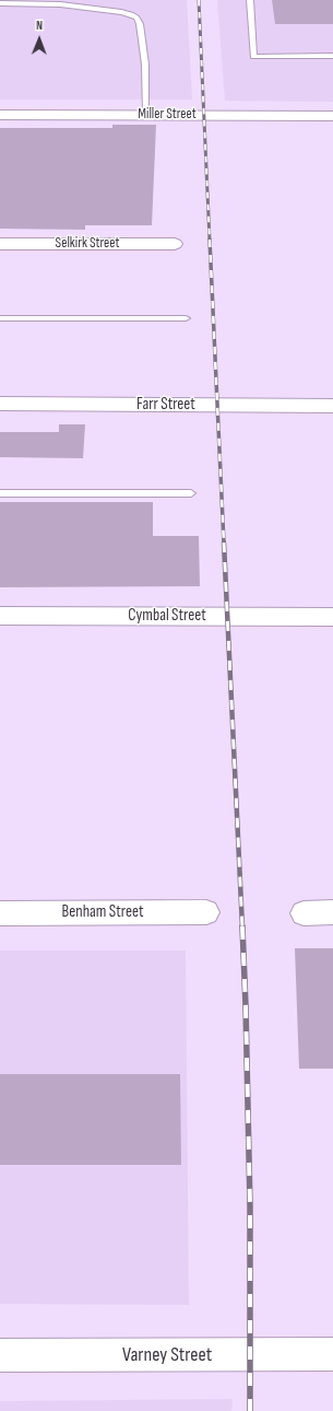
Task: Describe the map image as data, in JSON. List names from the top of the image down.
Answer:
{
  "streets": {
    "street": [
      "Miller Street",
      "Selkirk Street",
      "Farr Street",
      "Cymbal Street",
      "Benham Street",
      "Varney Street"
    ]
  },
  "north": "top"
}
